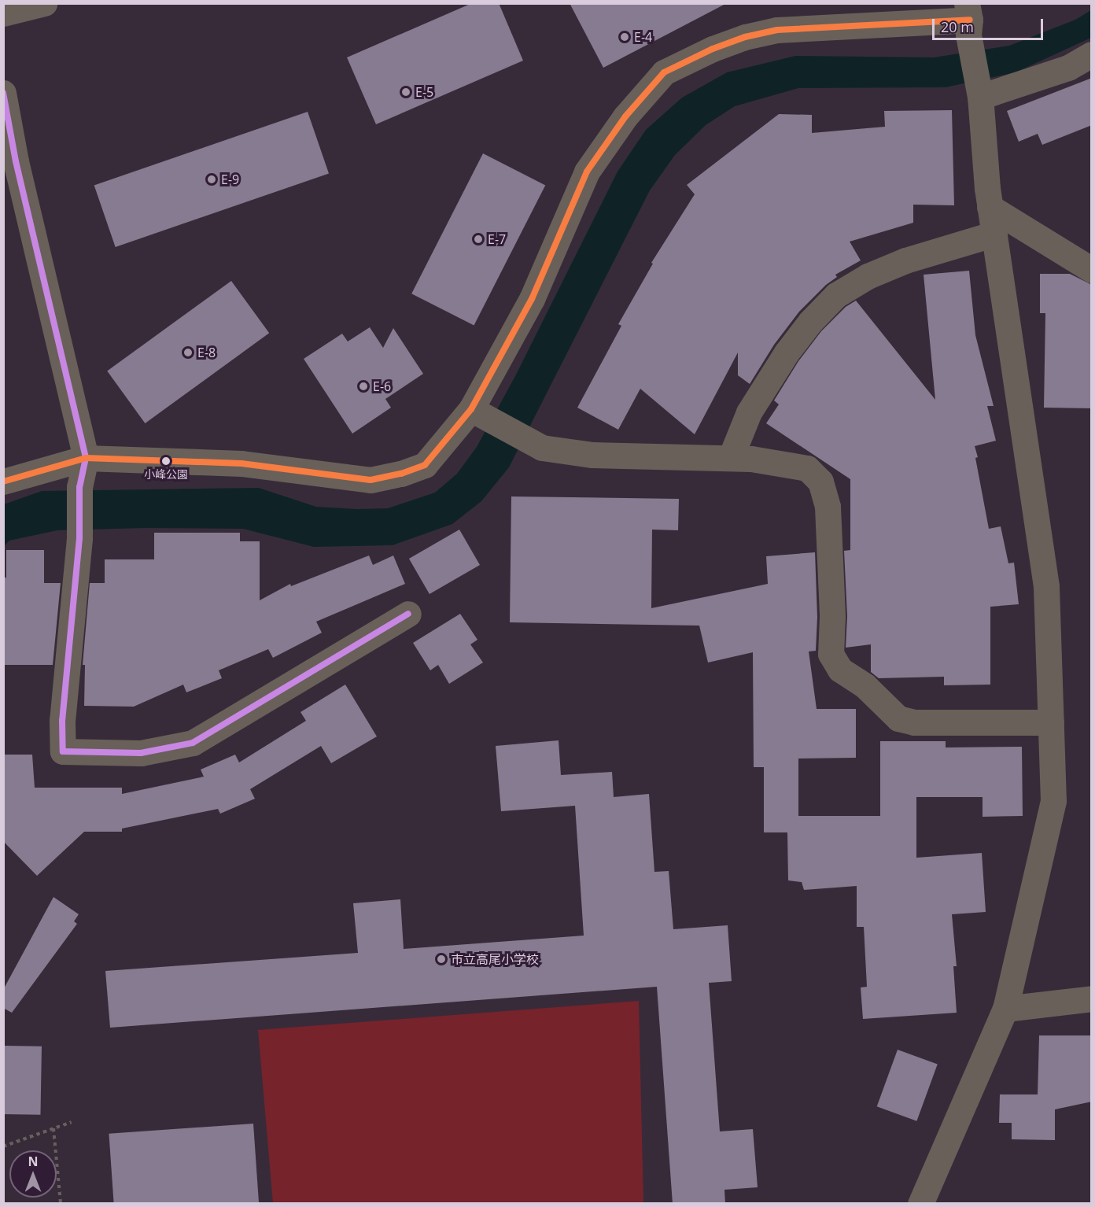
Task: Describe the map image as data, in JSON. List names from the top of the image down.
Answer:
{
  "places": [
    "E-4",
    "E-5",
    "E-9",
    "E-7",
    "E-8",
    "E-6",
    "小峰公園",
    "市立高尾小学校"
  ],
  "scale_bar": "20 m",
  "north": "top"
}
